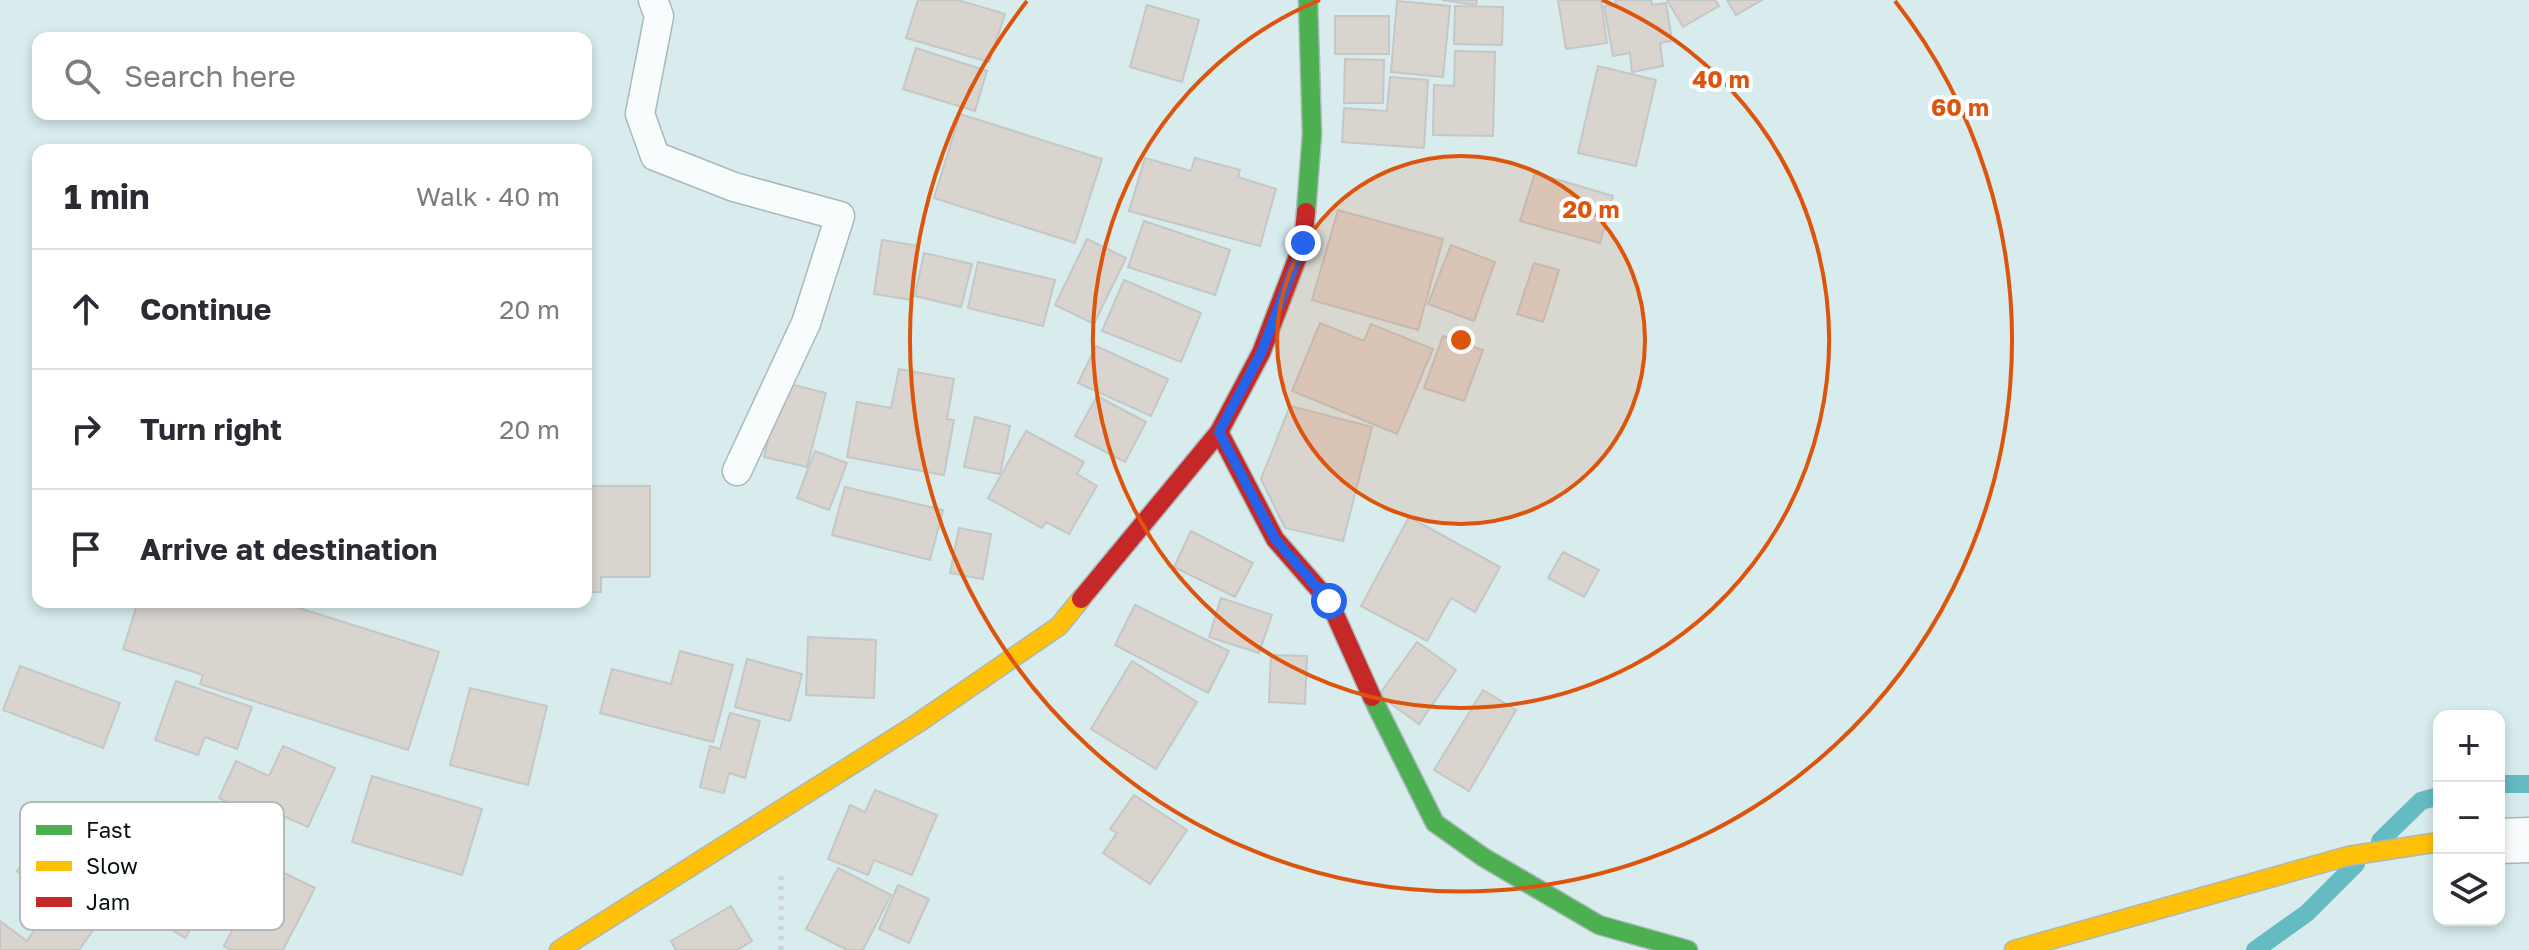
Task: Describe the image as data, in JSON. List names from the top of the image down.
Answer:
{
  "legend": ["Fast", "Slow", "Jam"],
  "page": {
    "search": "Search here",
    "heading": ["1 min", "Walk · 40 m"],
    "list": [
      ["Continue", "20 m"],
      ["Turn right", "20 m"],
      "Arrive at destination"
    ],
    "map_buttons": ["+", "−"]
  },
  "rings": ["40 m", "60 m", "20 m"]
}
